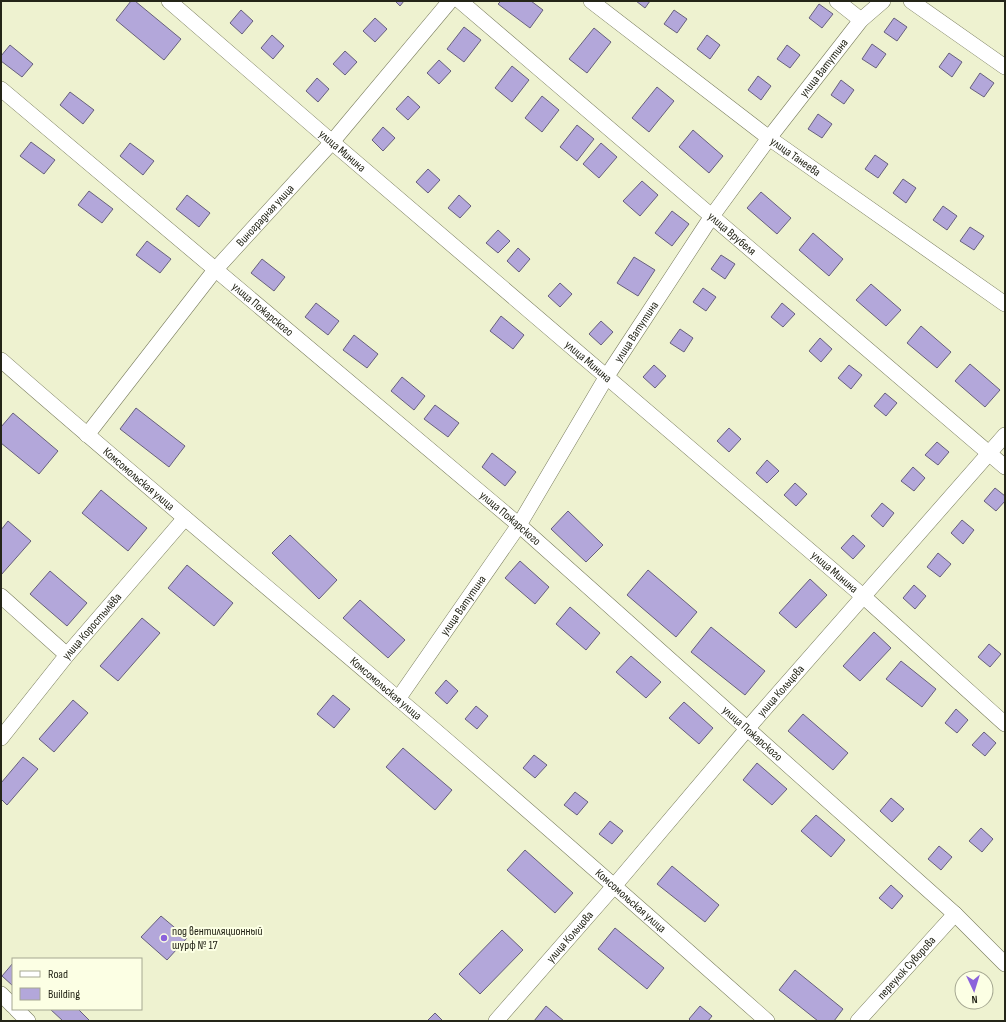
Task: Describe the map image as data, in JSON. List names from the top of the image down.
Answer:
{
  "streets": {
    "street": [
      "улица Ватутина",
      "улица Минина",
      "улица Танеева",
      "Виноградная улица",
      "улица Врубеля",
      "улица Пожарского",
      "Комсомольская улица",
      "улица Коростылёва",
      "улица Кольцова",
      "переулок Суворова"
    ]
  },
  "crossings": [
    ["улица Ватутина", "улица Минина"],
    ["улица Ватутина", "улица Танеева"],
    ["улица Ватутина", "улица Врубеля"],
    ["улица Ватутина", "улица Пожарского"],
    ["улица Ватутина", "Комсомольская улица"],
    ["улица Минина", "Виноградная улица"],
    ["улица Минина", "улица Кольцова"],
    ["Виноградная улица", "улица Пожарского"],
    ["Виноградная улица", "Комсомольская улица"],
    ["улица Врубеля", "улица Кольцова"],
    ["улица Пожарского", "улица Кольцова"],
    ["улица Пожарского", "переулок Суворова"],
    ["Комсомольская улица", "улица Коростылёва"],
    ["Комсомольская улица", "улица Кольцова"]
  ],
  "places": ["под вентиляционный шурф № 17"],
  "legend": ["Road", "Building"],
  "north": "bottom"
}
